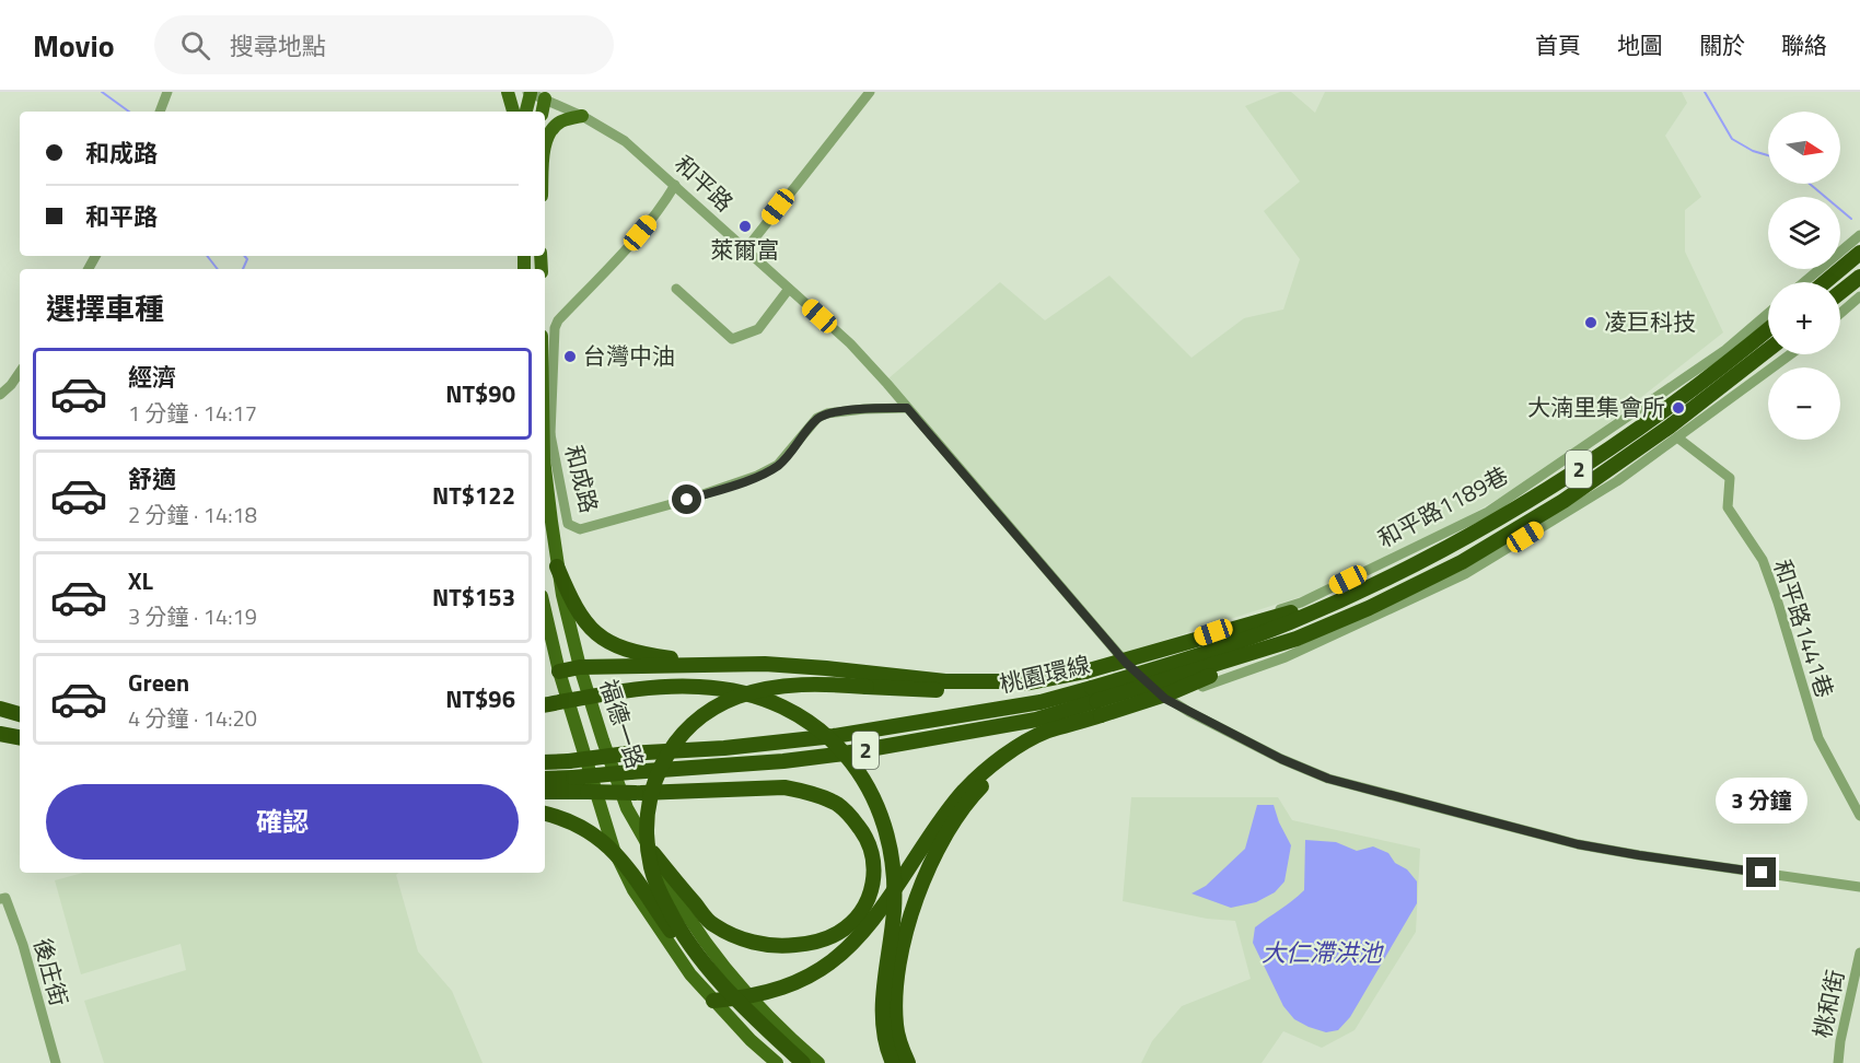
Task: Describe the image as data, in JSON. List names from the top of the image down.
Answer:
{
  "streets": {
    "highway": ["2", "桃園環線"],
    "main road": ["福德一路"],
    "street": [
      "和平路",
      "和成路",
      "和平路1189巷",
      "和平路1441巷",
      "後庄街",
      "桃和街"
    ]
  },
  "crossings": [
    ["和平路", "和成路"],
    ["和平路", "和平路1189巷"],
    ["和成路", "福德一路"]
  ],
  "water": ["大仁滯洪池"],
  "places": [
    "萊爾富",
    "凌巨科技",
    "台灣中油",
    "大湳里集會所"
  ],
  "north": "right",
  "page": {
    "header": "Movio",
    "search": "搜尋地點",
    "nav": [
      "首頁",
      "地圖",
      "關於",
      "聯絡"
    ],
    "map_buttons": ["+", "−"],
    "banner": ["和成路", "和平路"],
    "heading": "選擇車種",
    "list": [
      {
        "name": "經濟",
        "note": "1 分鐘 · 14:17",
        "value": "NT$90"
      },
      {
        "name": "舒適",
        "note": "2 分鐘 · 14:18",
        "value": "NT$122"
      },
      {
        "name": "XL",
        "note": "3 分鐘 · 14:19",
        "value": "NT$153"
      },
      {
        "name": "Green",
        "note": "4 分鐘 · 14:20",
        "value": "NT$96"
      }
    ],
    "buttons": "確認",
    "bubble": "3 分鐘"
  }
}
